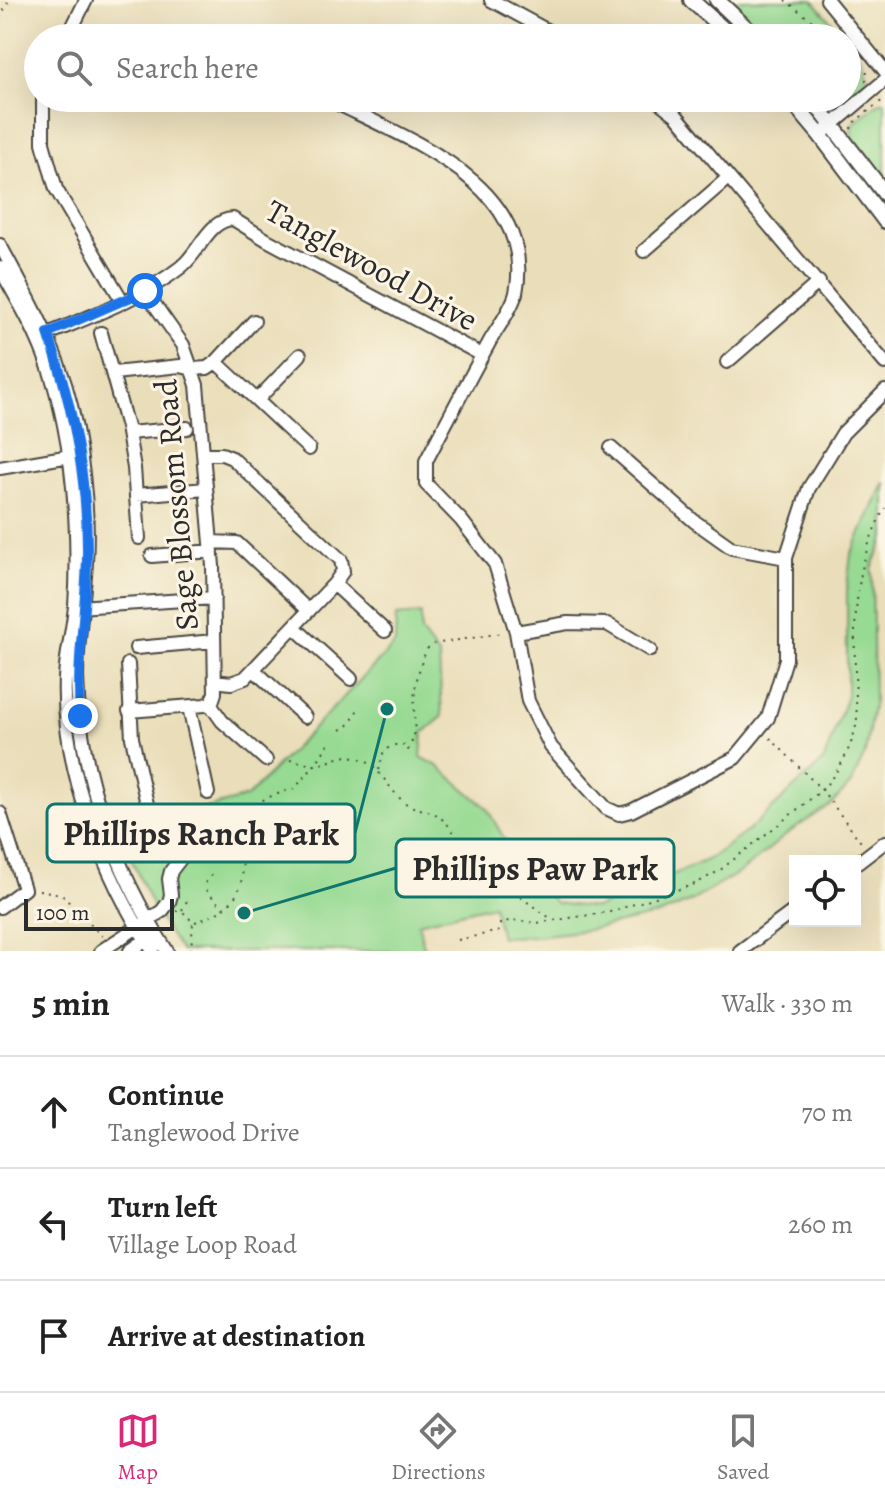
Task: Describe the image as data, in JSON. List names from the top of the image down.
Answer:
{
  "streets": {
    "street": ["Tanglewood Drive", "Sage Blossom Road"]
  },
  "crossings": [
    ["Tanglewood Drive", "Sage Blossom Road"]
  ],
  "places": ["Phillips Ranch Park", "Phillips Paw Park"],
  "scale_bar": "100 m",
  "page": {
    "search": "Search here",
    "scale": "100 m",
    "heading": ["5 min", "Walk · 330 m"],
    "list": [
      ["Continue", "Tanglewood Drive", "70 m"],
      ["Turn left", "Village Loop Road", "260 m"],
      "Arrive at destination"
    ],
    "nav": ["Map", "Directions", "Saved"]
  }
}
